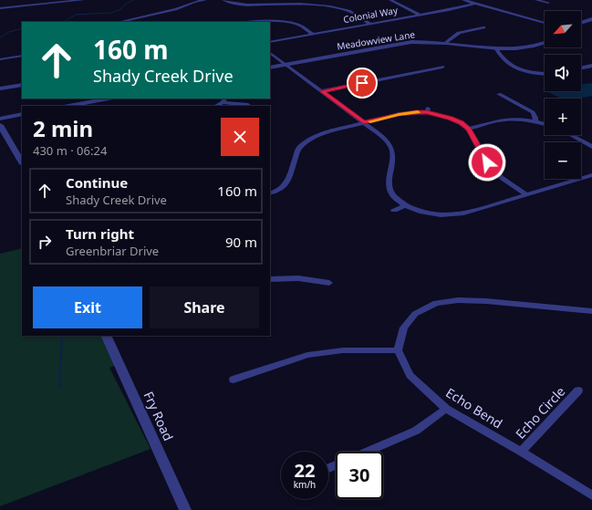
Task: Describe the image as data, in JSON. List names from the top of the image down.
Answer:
{
  "streets": {
    "street": [
      "Colonial Way",
      "Meadowview Lane",
      "Echo Bend",
      "Echo Circle",
      "Fry Road"
    ]
  },
  "crossings": [
    ["Echo Bend", "Echo Circle"]
  ],
  "north": "bottom left",
  "page": {
    "map_buttons": ["+", "−"],
    "turn": ["160 m", "Shady Creek Drive"],
    "heading": ["2 min", "430 m · 06:24"],
    "list": [
      {
        "name": "Continue",
        "note": "Shady Creek Drive",
        "value": "160 m"
      },
      {
        "name": "Turn right",
        "note": "Greenbriar Drive",
        "value": "90 m"
      }
    ],
    "buttons": ["Exit", "Share"],
    "speed": "22 km/h",
    "limit": "30"
  }
}
